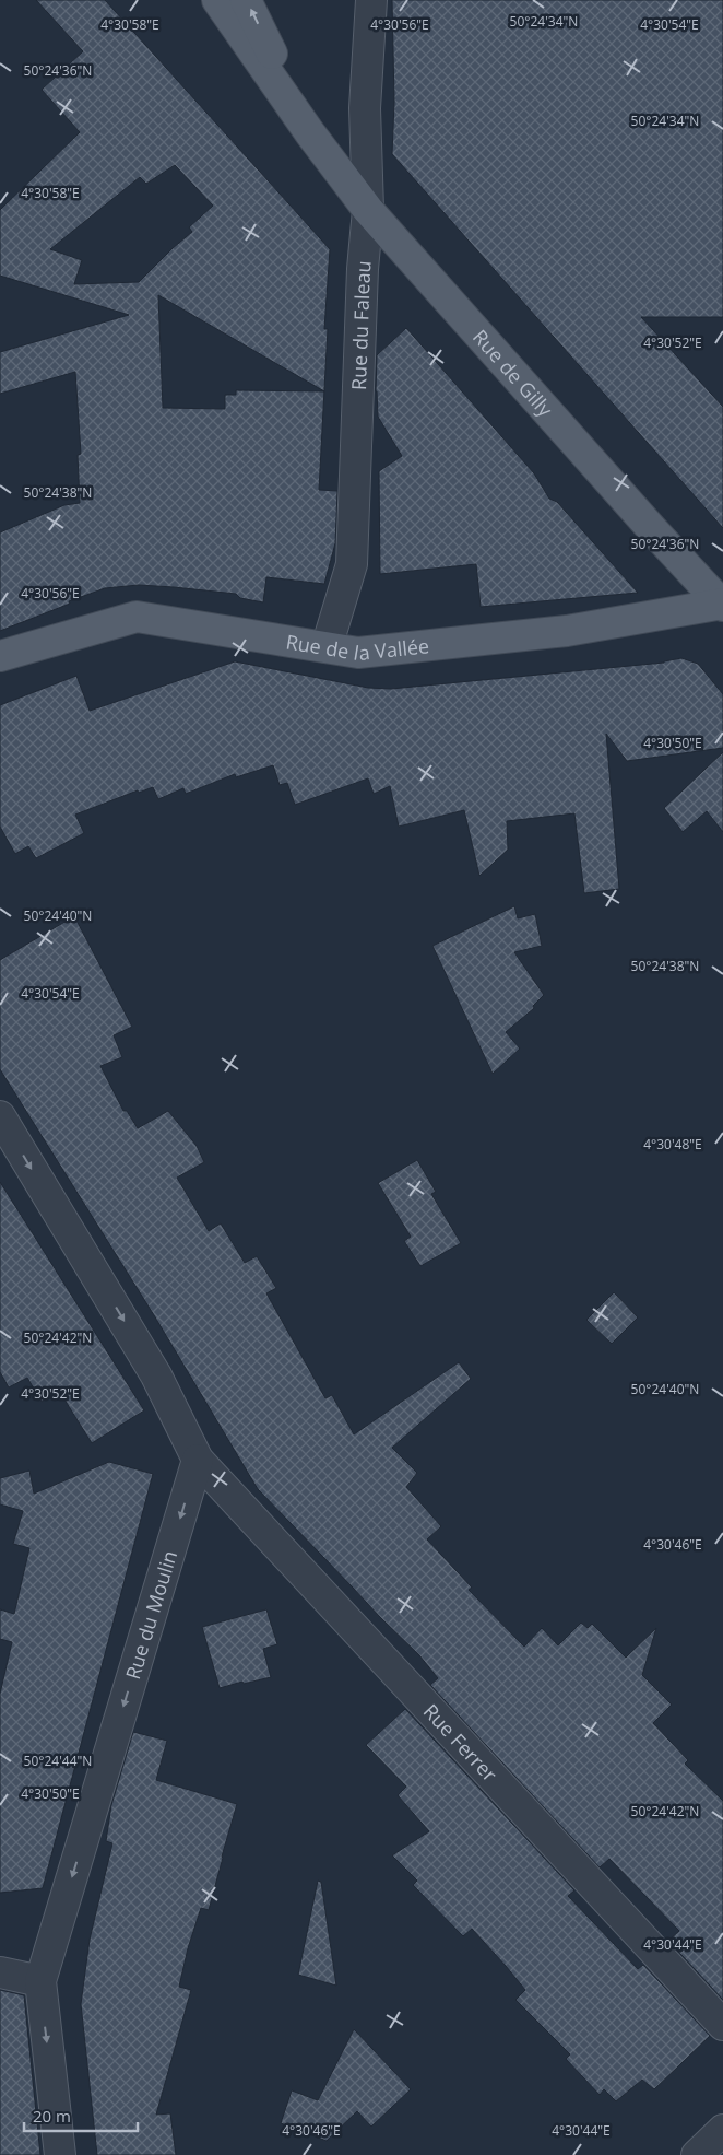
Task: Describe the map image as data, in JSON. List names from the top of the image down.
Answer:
{
  "streets": {
    "main road": ["Rue de Gilly", "Rue de la Vallée"],
    "street": ["Rue du Faleau", "Rue du Moulin", "Rue Ferrer"]
  },
  "crossings": [
    ["Rue du Faleau", "Rue de Gilly"],
    ["Rue du Faleau", "Rue de la Vallée"],
    ["Rue de Gilly", "Rue de la Vallée"],
    ["Rue du Moulin", "Rue Ferrer"]
  ],
  "one_way": ["Rue du Moulin"],
  "scale_bar": "20 m",
  "coordinates": [
    "50°24'34\"N",
    "4°30'58\"E",
    "4°30'56\"E",
    "4°30'54\"E",
    "50°24'36\"N",
    "4°30'52\"E",
    "50°24'38\"N",
    "4°30'50\"E",
    "50°24'40\"N",
    "4°30'48\"E",
    "50°24'42\"N",
    "4°30'46\"E",
    "50°24'44\"N",
    "4°30'44\"E"
  ]
}
